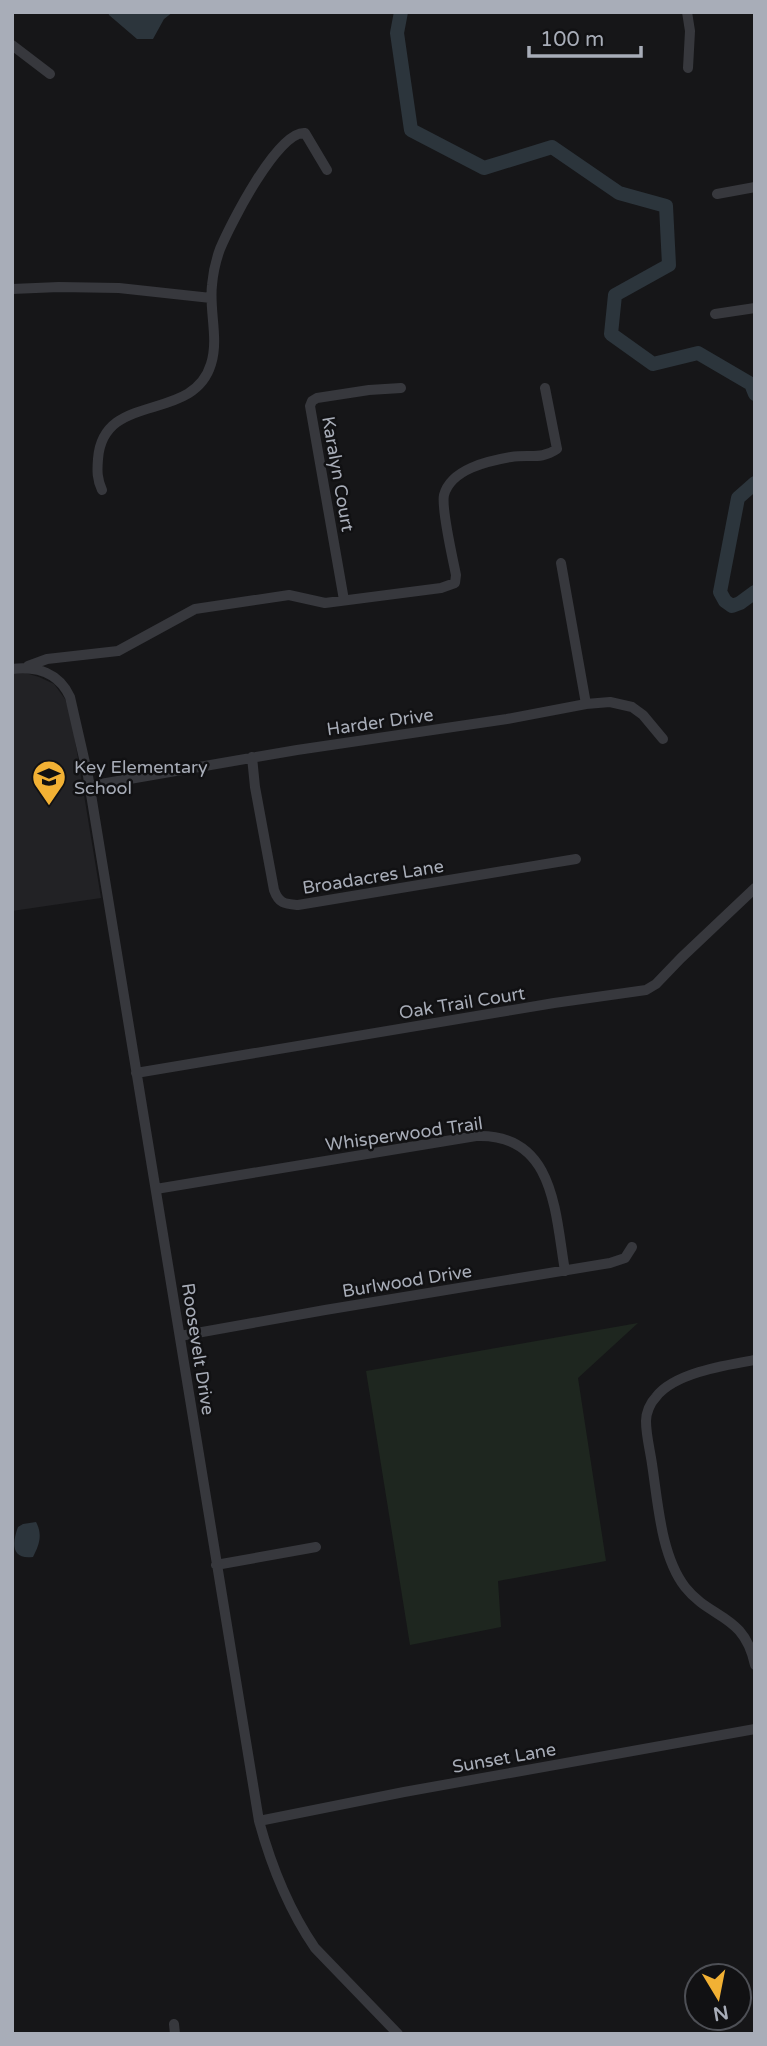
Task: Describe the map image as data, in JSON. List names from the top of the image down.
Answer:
{
  "streets": {
    "street": [
      "Karalyn Court",
      "Harder Drive",
      "Broadacres Lane",
      "Oak Trail Court",
      "Whisperwood Trail",
      "Burlwood Drive",
      "Roosevelt Drive",
      "Sunset Lane"
    ]
  },
  "crossings": [
    ["Harder Drive", "Broadacres Lane"],
    ["Harder Drive", "Roosevelt Drive"],
    ["Oak Trail Court", "Roosevelt Drive"],
    ["Whisperwood Trail", "Burlwood Drive"],
    ["Whisperwood Trail", "Roosevelt Drive"],
    ["Burlwood Drive", "Roosevelt Drive"],
    ["Roosevelt Drive", "Sunset Lane"]
  ],
  "places": {
    "school or university": ["Key Elementary School"]
  },
  "scale_bar": "100 m",
  "north": "bottom"
}
